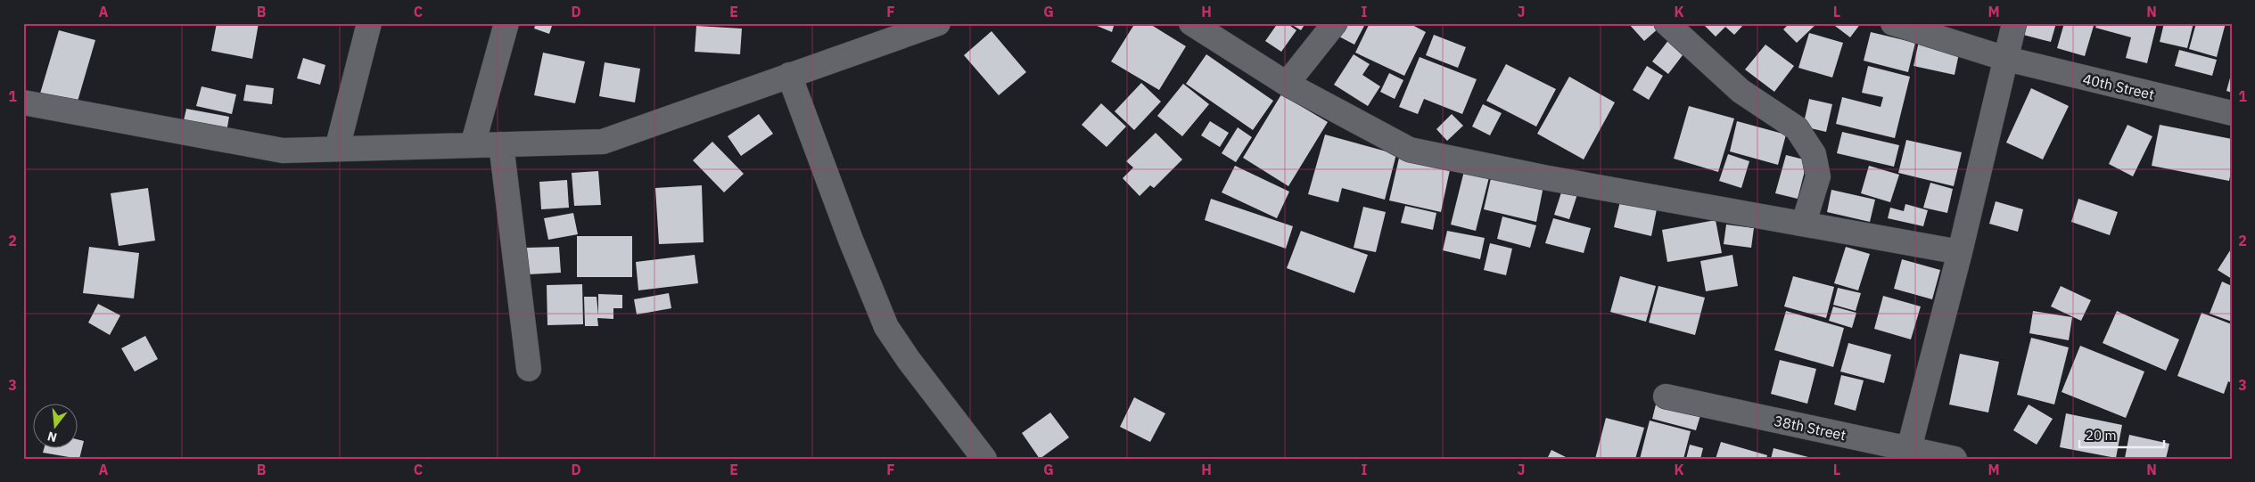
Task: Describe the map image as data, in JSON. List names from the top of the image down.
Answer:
{
  "streets": {
    "street": ["40th Street", "38th Street"]
  },
  "scale_bar": "20 m",
  "north": "bottom",
  "grid": {
    "columns": [
      "A",
      "B",
      "C",
      "D",
      "E",
      "F",
      "G",
      "H",
      "I",
      "J",
      "K",
      "L",
      "M",
      "N"
    ],
    "rows": ["1", "2", "3"]
  }
}
